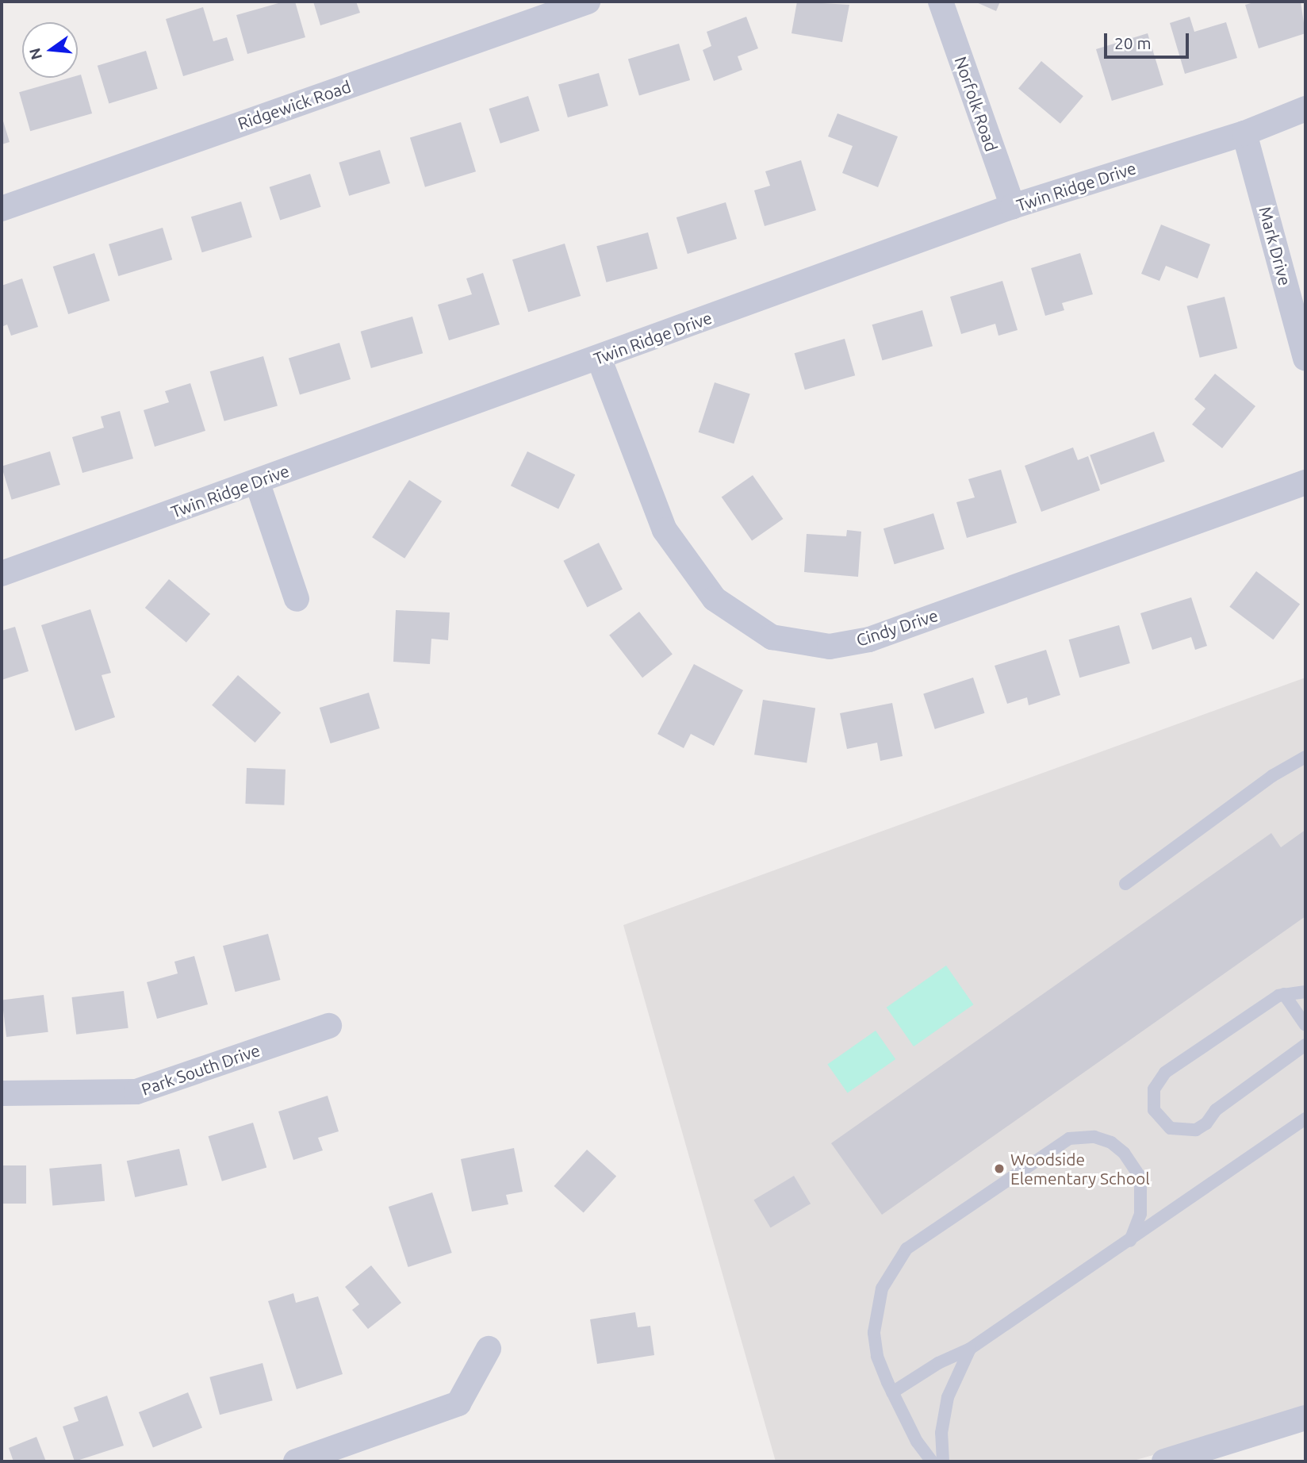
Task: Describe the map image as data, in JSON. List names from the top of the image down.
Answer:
{
  "streets": {
    "street": [
      "Norfolk Road",
      "Ridgewick Road",
      "Twin Ridge Drive",
      "Mark Drive",
      "Cindy Drive",
      "Park South Drive"
    ]
  },
  "crossings": [
    ["Norfolk Road", "Twin Ridge Drive"],
    ["Twin Ridge Drive", "Mark Drive"],
    ["Twin Ridge Drive", "Cindy Drive"]
  ],
  "places": ["Woodside Elementary School"],
  "scale_bar": "20 m",
  "north": "left"
}
